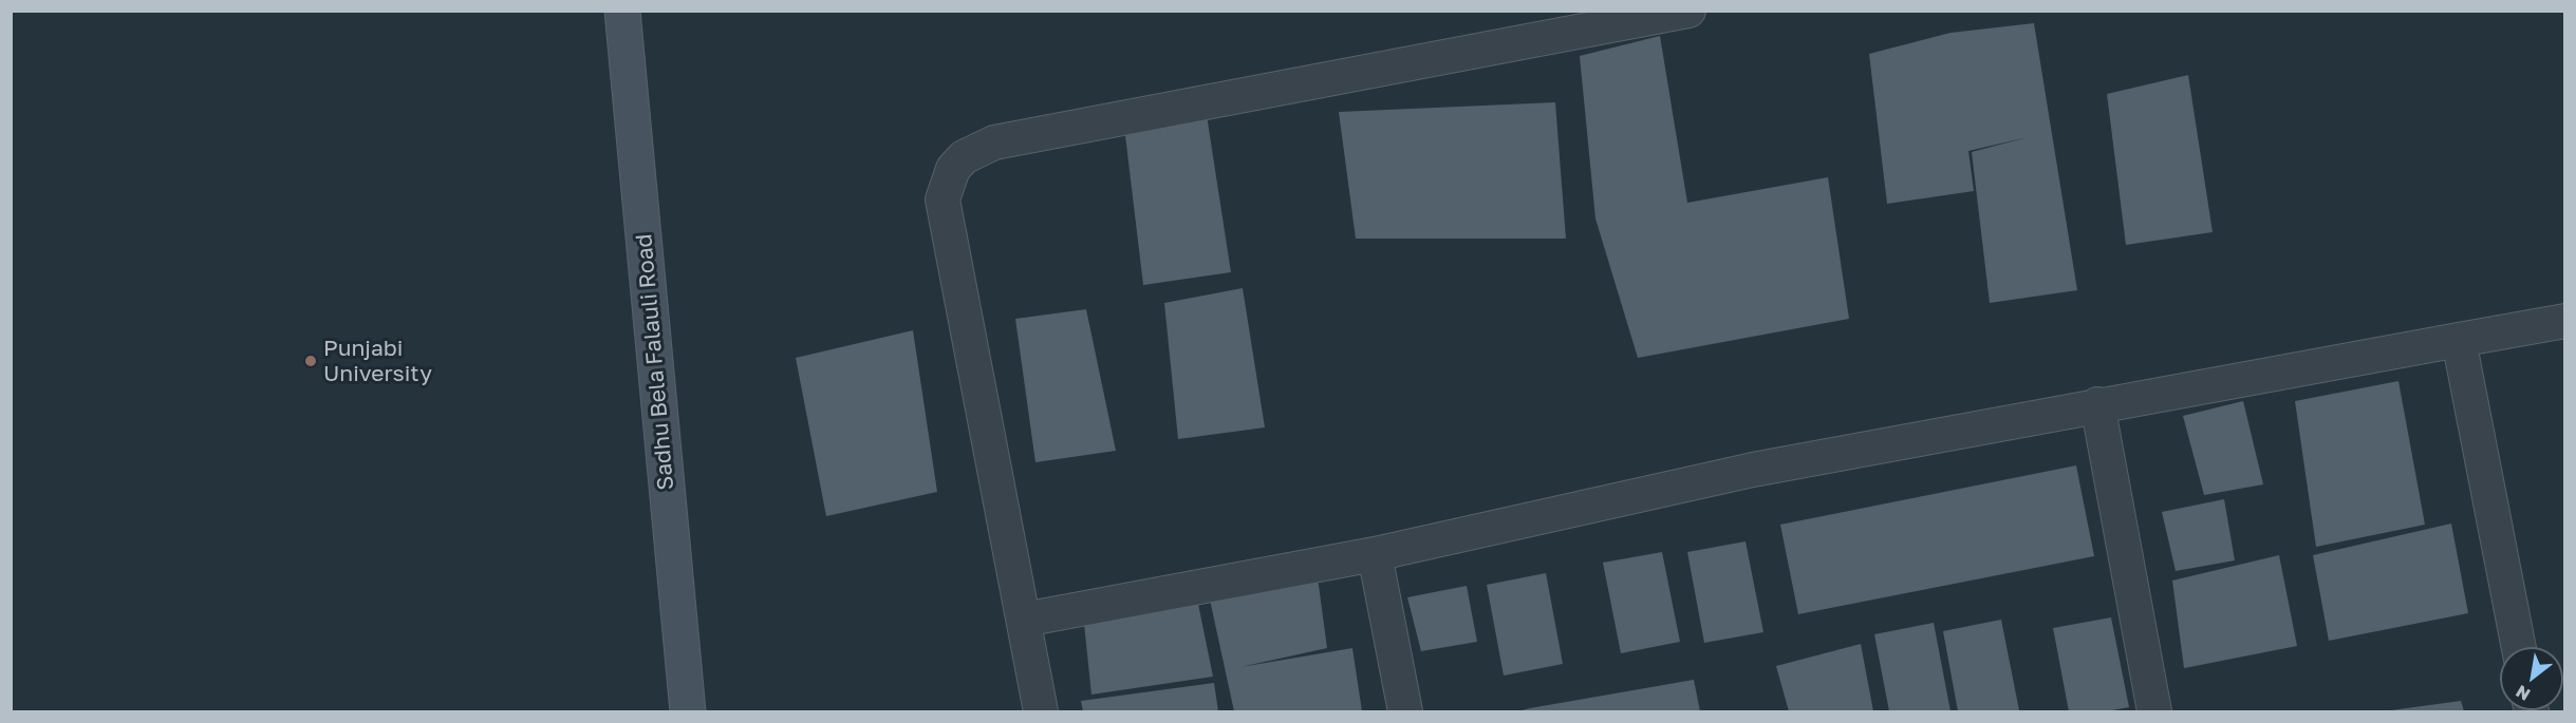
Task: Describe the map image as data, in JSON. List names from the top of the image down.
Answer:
{
  "streets": {
    "street": ["Sadhu Bela Falauli Road"]
  },
  "places": ["Punjabi University"],
  "north": "bottom left"
}
